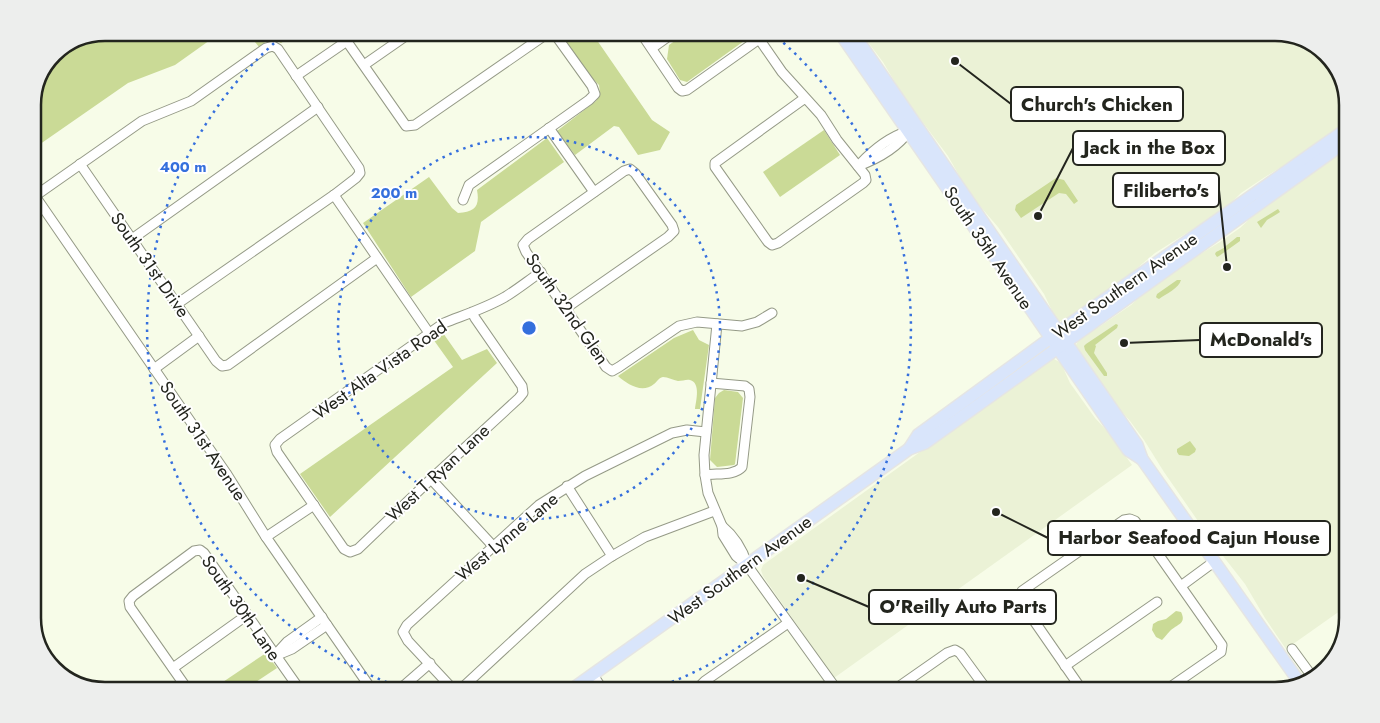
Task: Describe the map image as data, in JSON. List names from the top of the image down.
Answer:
{
  "streets": {
    "main road": ["South 35th Avenue", "West Southern Avenue"],
    "street": [
      "South 31st Drive",
      "South 32nd Glen",
      "West Alta Vista Road",
      "South 31st Avenue",
      "West T Ryan Lane",
      "West Lynne Lane",
      "South 30th Lane"
    ]
  },
  "crossings": [
    ["South 35th Avenue", "West Southern Avenue"],
    ["South 32nd Glen", "West Alta Vista Road"],
    ["West Alta Vista Road", "West T Ryan Lane"]
  ],
  "places": [
    "Church's Chicken",
    "Jack in the Box",
    "Filiberto's",
    "McDonald's",
    "Harbor Seafood Cajun House",
    "O'Reilly Auto Parts"
  ],
  "rings": ["400 m", "200 m"]
}
